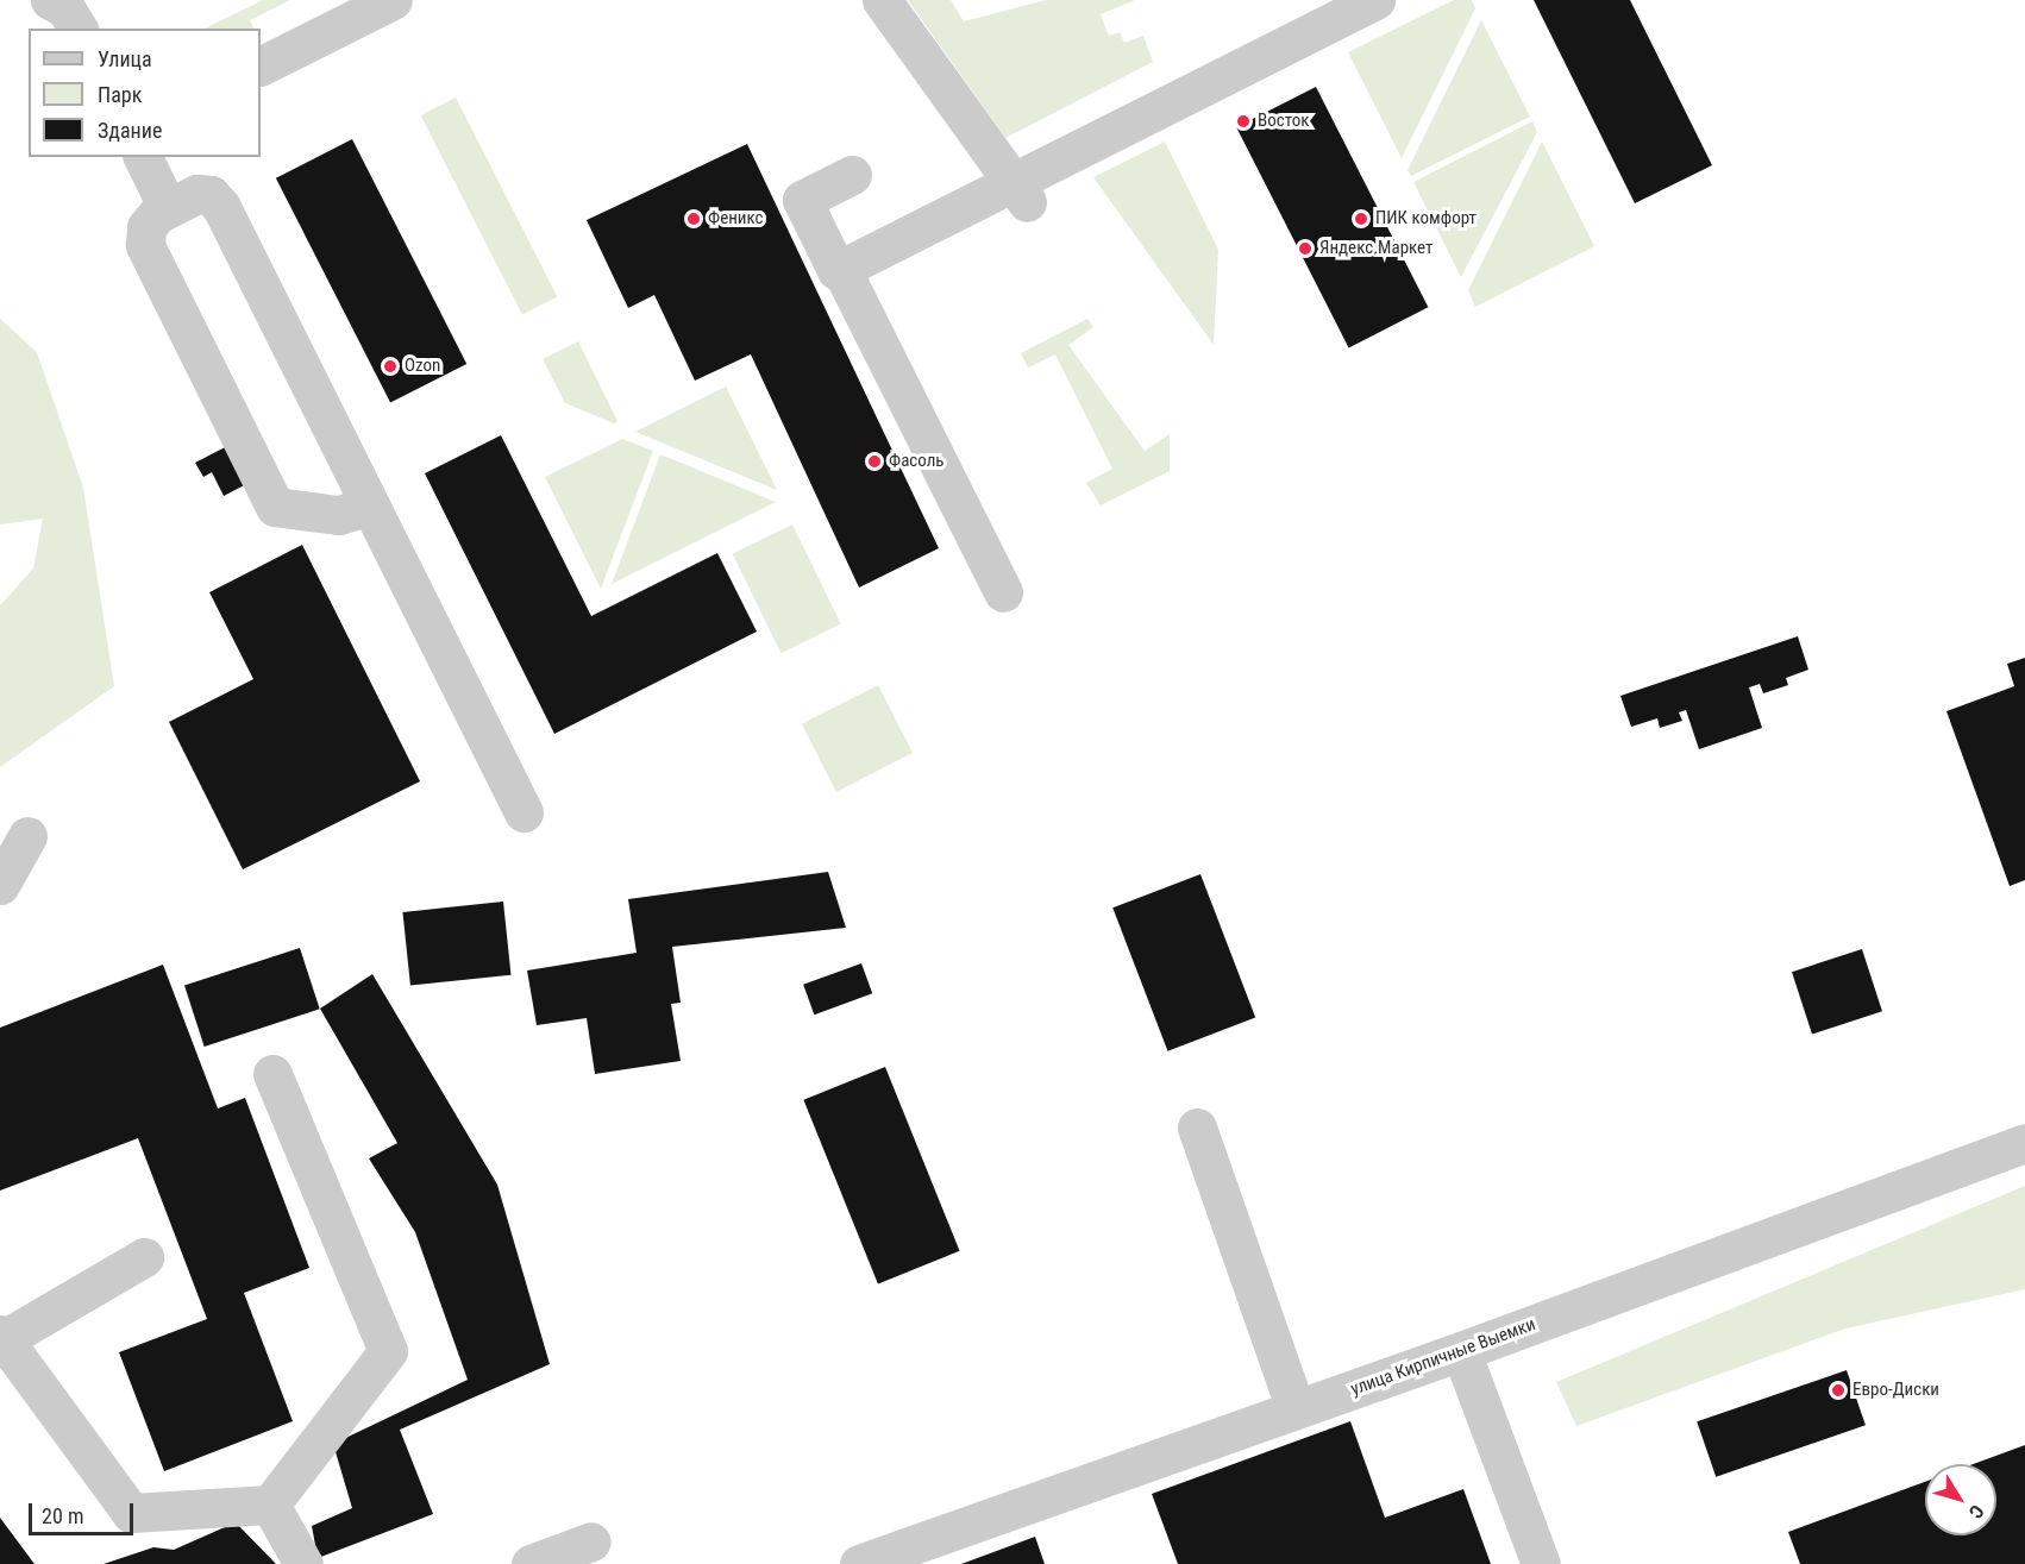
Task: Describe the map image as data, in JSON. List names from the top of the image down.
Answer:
{
  "streets": {
    "street": ["улица Кирпичные Выемки"]
  },
  "places": [
    "Восток",
    "Феникс",
    "ПИК комфорт",
    "Яндекс.Маркет",
    "Ozon",
    "Фасоль",
    "Евро-Диски"
  ],
  "legend": ["Улица", "Парк", "Здание"],
  "scale_bar": "20 m",
  "north": "bottom right"
}
